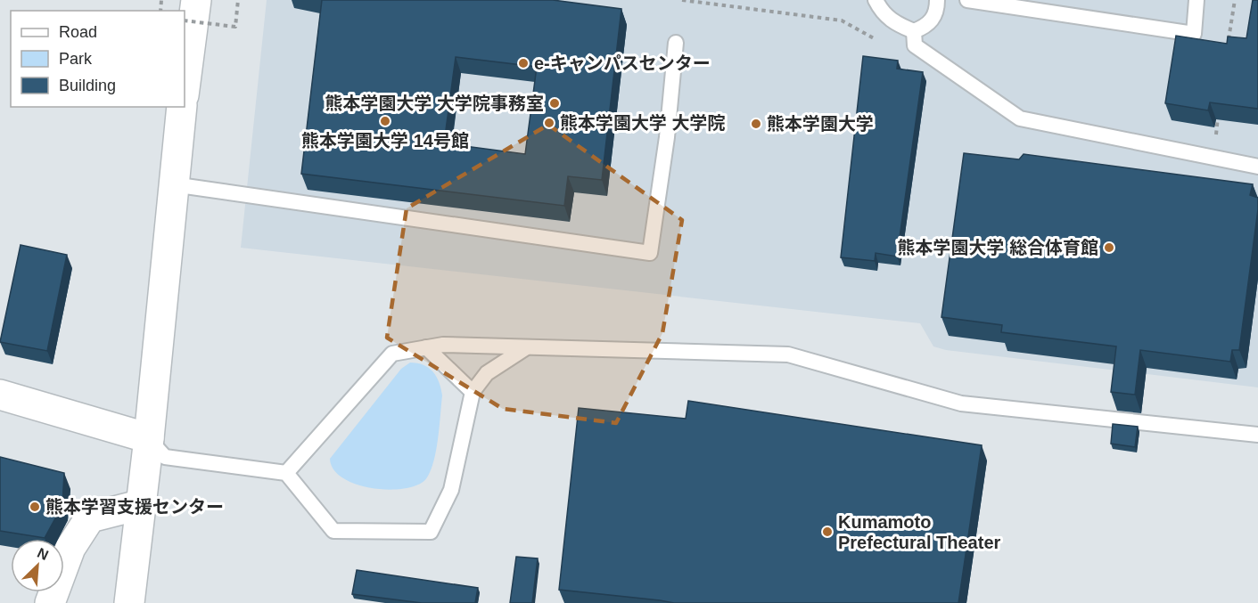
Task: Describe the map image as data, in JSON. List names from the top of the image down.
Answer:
{
  "places": [
    "e-キャンパスセンター",
    "熊本学園大学 大学院事務室",
    "熊本学園大学 14号館",
    "熊本学園大学 大学院",
    "熊本学園大学",
    "熊本学園大学 総合体育館",
    "熊本学習支援センター",
    "Kumamoto Prefectural Theater"
  ],
  "legend": ["Road", "Park", "Building"],
  "north": "top right"
}
